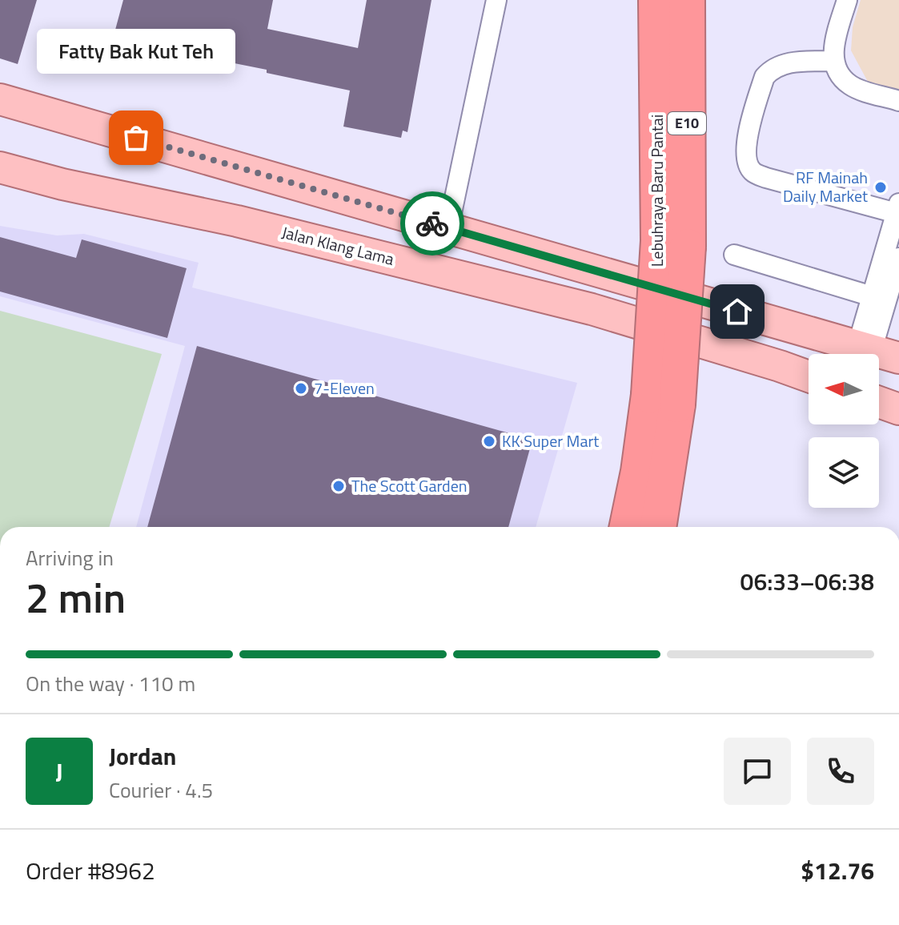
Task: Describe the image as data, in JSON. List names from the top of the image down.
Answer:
{
  "streets": {
    "highway": ["E10", "Lebuhraya Baru Pantai"],
    "main road": ["Jalan Klang Lama"]
  },
  "places": [
    "Fatty Bak Kut Teh",
    "RF Mainah Daily Market",
    "7-Eleven",
    "KK Super Mart",
    "The Scott Garden"
  ],
  "north": "left",
  "page": {
    "bubble": "Fatty Bak Kut Teh",
    "heading": ["2 min", "Arriving in", "06:33–06:38"],
    "panel": [
      "Jordan",
      "Courier · 4.5",
      "Order #8962",
      "$12.76"
    ],
    "bar": "On the way · 110 m",
    "round": "J"
  }
}
